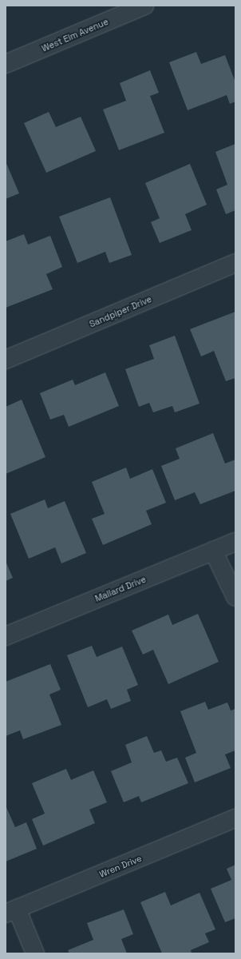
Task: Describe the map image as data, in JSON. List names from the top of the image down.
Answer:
{
  "streets": {
    "street": [
      "West Elm Avenue",
      "Sandpiper Drive",
      "Mallard Drive",
      "Wren Drive"
    ]
  }
}
